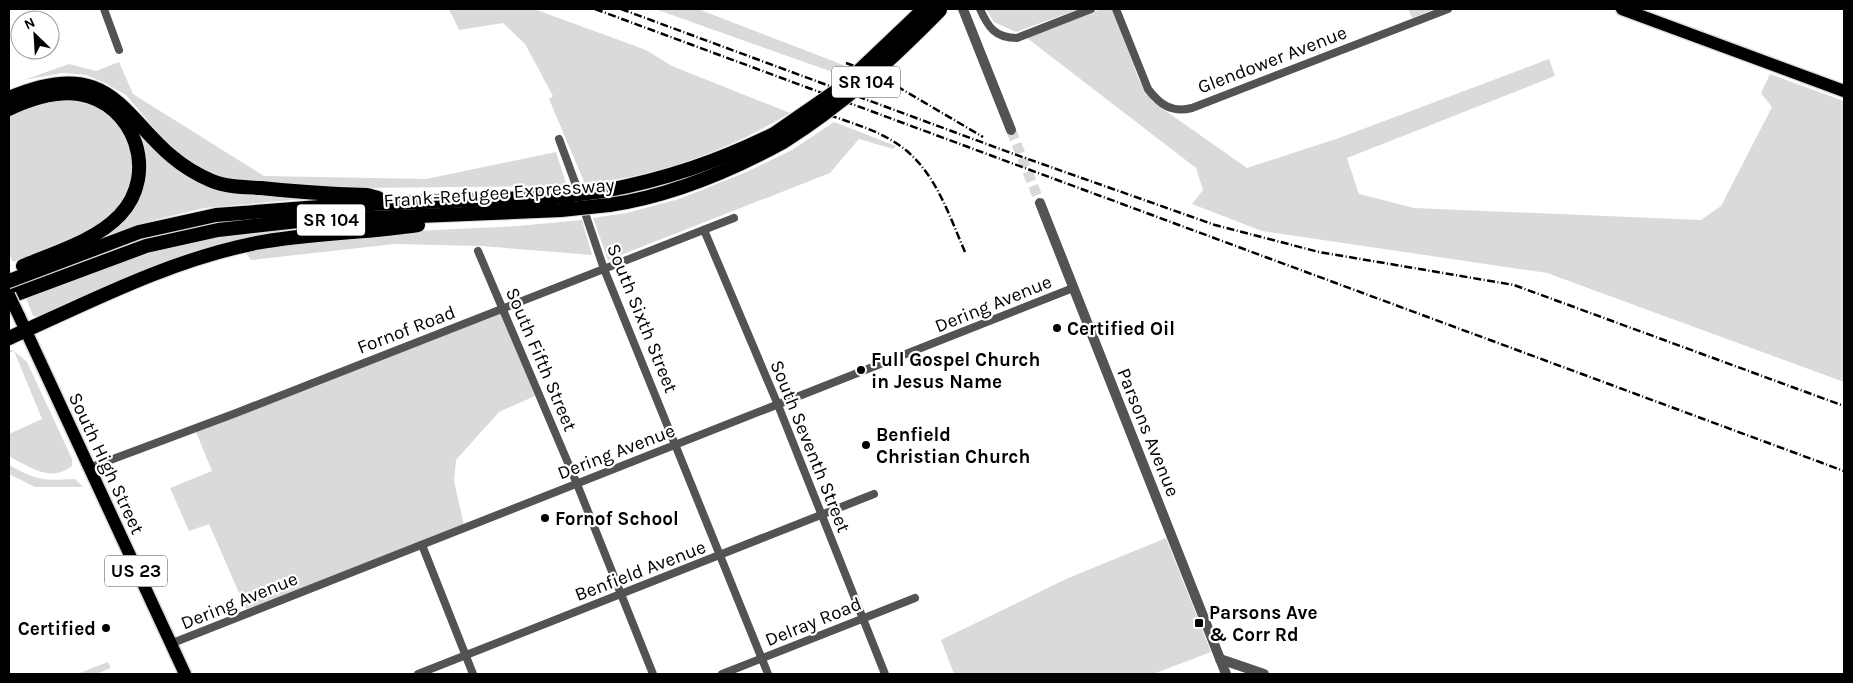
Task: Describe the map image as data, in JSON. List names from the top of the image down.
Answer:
{
  "streets": {
    "highway": ["SR 104", "Frank-Refugee Expressway"],
    "main road": ["South High Street", "US 23"],
    "street": [
      "Glendower Avenue",
      "Dering Avenue",
      "South Sixth Street",
      "Fornof Road",
      "South Fifth Street",
      "Parsons Avenue",
      "South Seventh Street",
      "Benfield Avenue",
      "Delray Road"
    ]
  },
  "crossings": [
    ["Frank-Refugee Expressway", "South High Street"],
    ["Dering Avenue", "South Sixth Street"],
    ["Dering Avenue", "South Fifth Street"],
    ["Dering Avenue", "Parsons Avenue"],
    ["Dering Avenue", "South Seventh Street"],
    ["Dering Avenue", "South High Street"],
    ["South Sixth Street", "Fornof Road"],
    ["South Sixth Street", "Benfield Avenue"],
    ["South Sixth Street", "Delray Road"],
    ["Fornof Road", "South Fifth Street"],
    ["Fornof Road", "South Seventh Street"],
    ["Fornof Road", "South High Street"],
    ["South Fifth Street", "Benfield Avenue"],
    ["South Seventh Street", "Benfield Avenue"],
    ["South Seventh Street", "Delray Road"]
  ],
  "places": {
    "other": [
      "Certified Oil",
      "Full Gospel Church in Jesus Name",
      "Benfield Christian Church",
      "Fornof School",
      "Certified"
    ],
    "transit": ["Parsons Ave & Corr Rd"]
  },
  "north": "top left"
}
